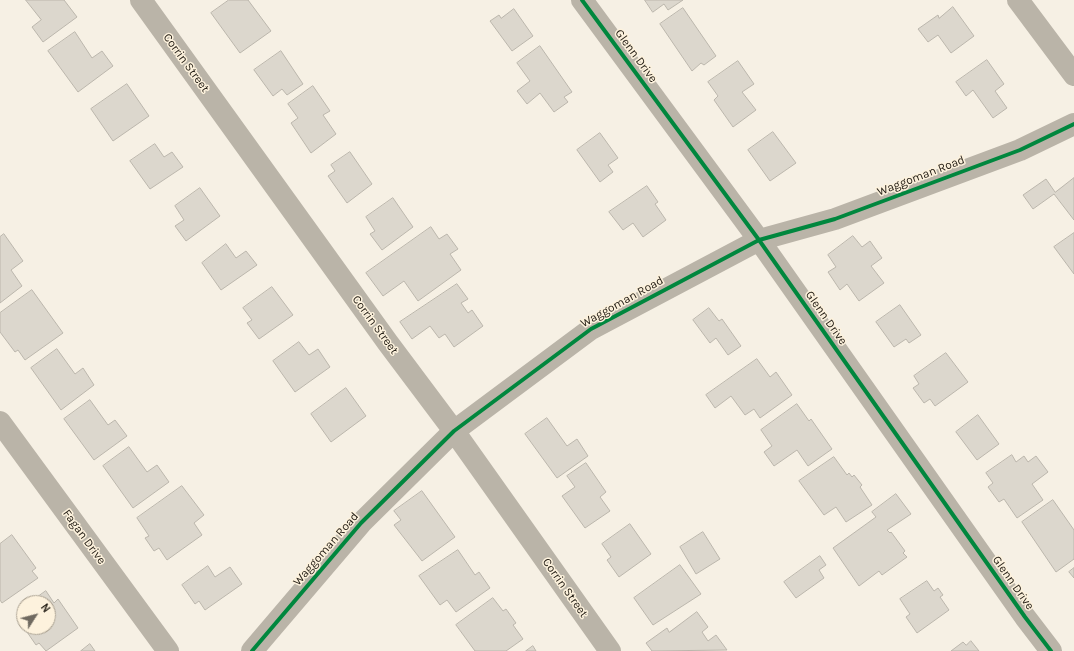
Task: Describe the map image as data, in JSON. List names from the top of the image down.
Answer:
{
  "streets": {
    "street": [
      "Glenn Drive",
      "Corrin Street",
      "Waggoman Road",
      "Fagan Drive"
    ]
  },
  "crossings": [
    ["Glenn Drive", "Waggoman Road"],
    ["Corrin Street", "Waggoman Road"]
  ],
  "north": "top right"
}
